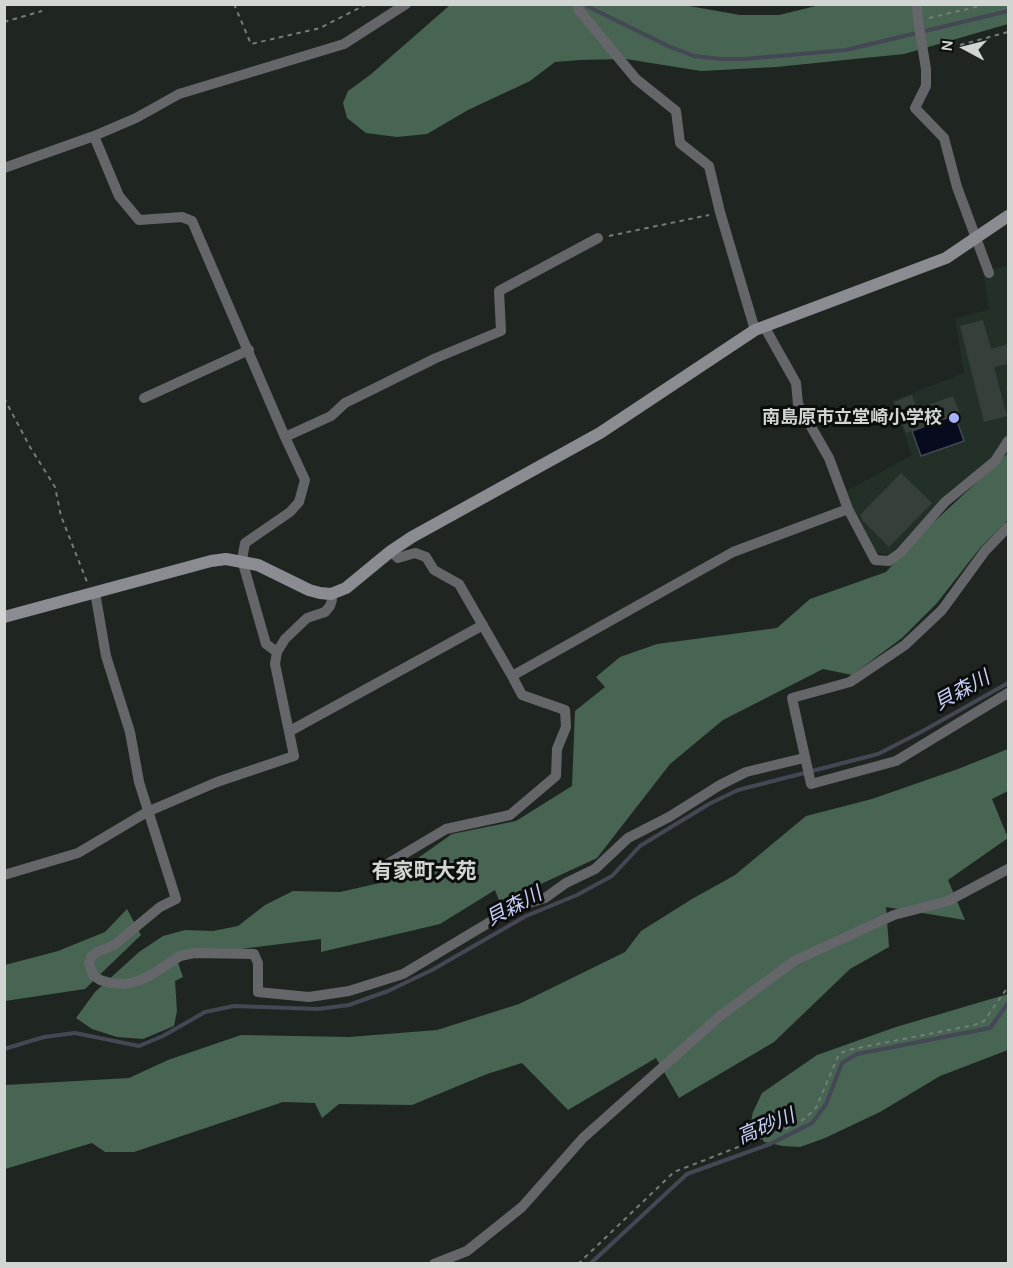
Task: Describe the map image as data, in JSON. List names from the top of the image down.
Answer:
{
  "districts": ["有家町大苑"],
  "water": ["貝森川", "高砂川"],
  "places": ["南島原市立堂崎小学校"],
  "north": "left"
}
